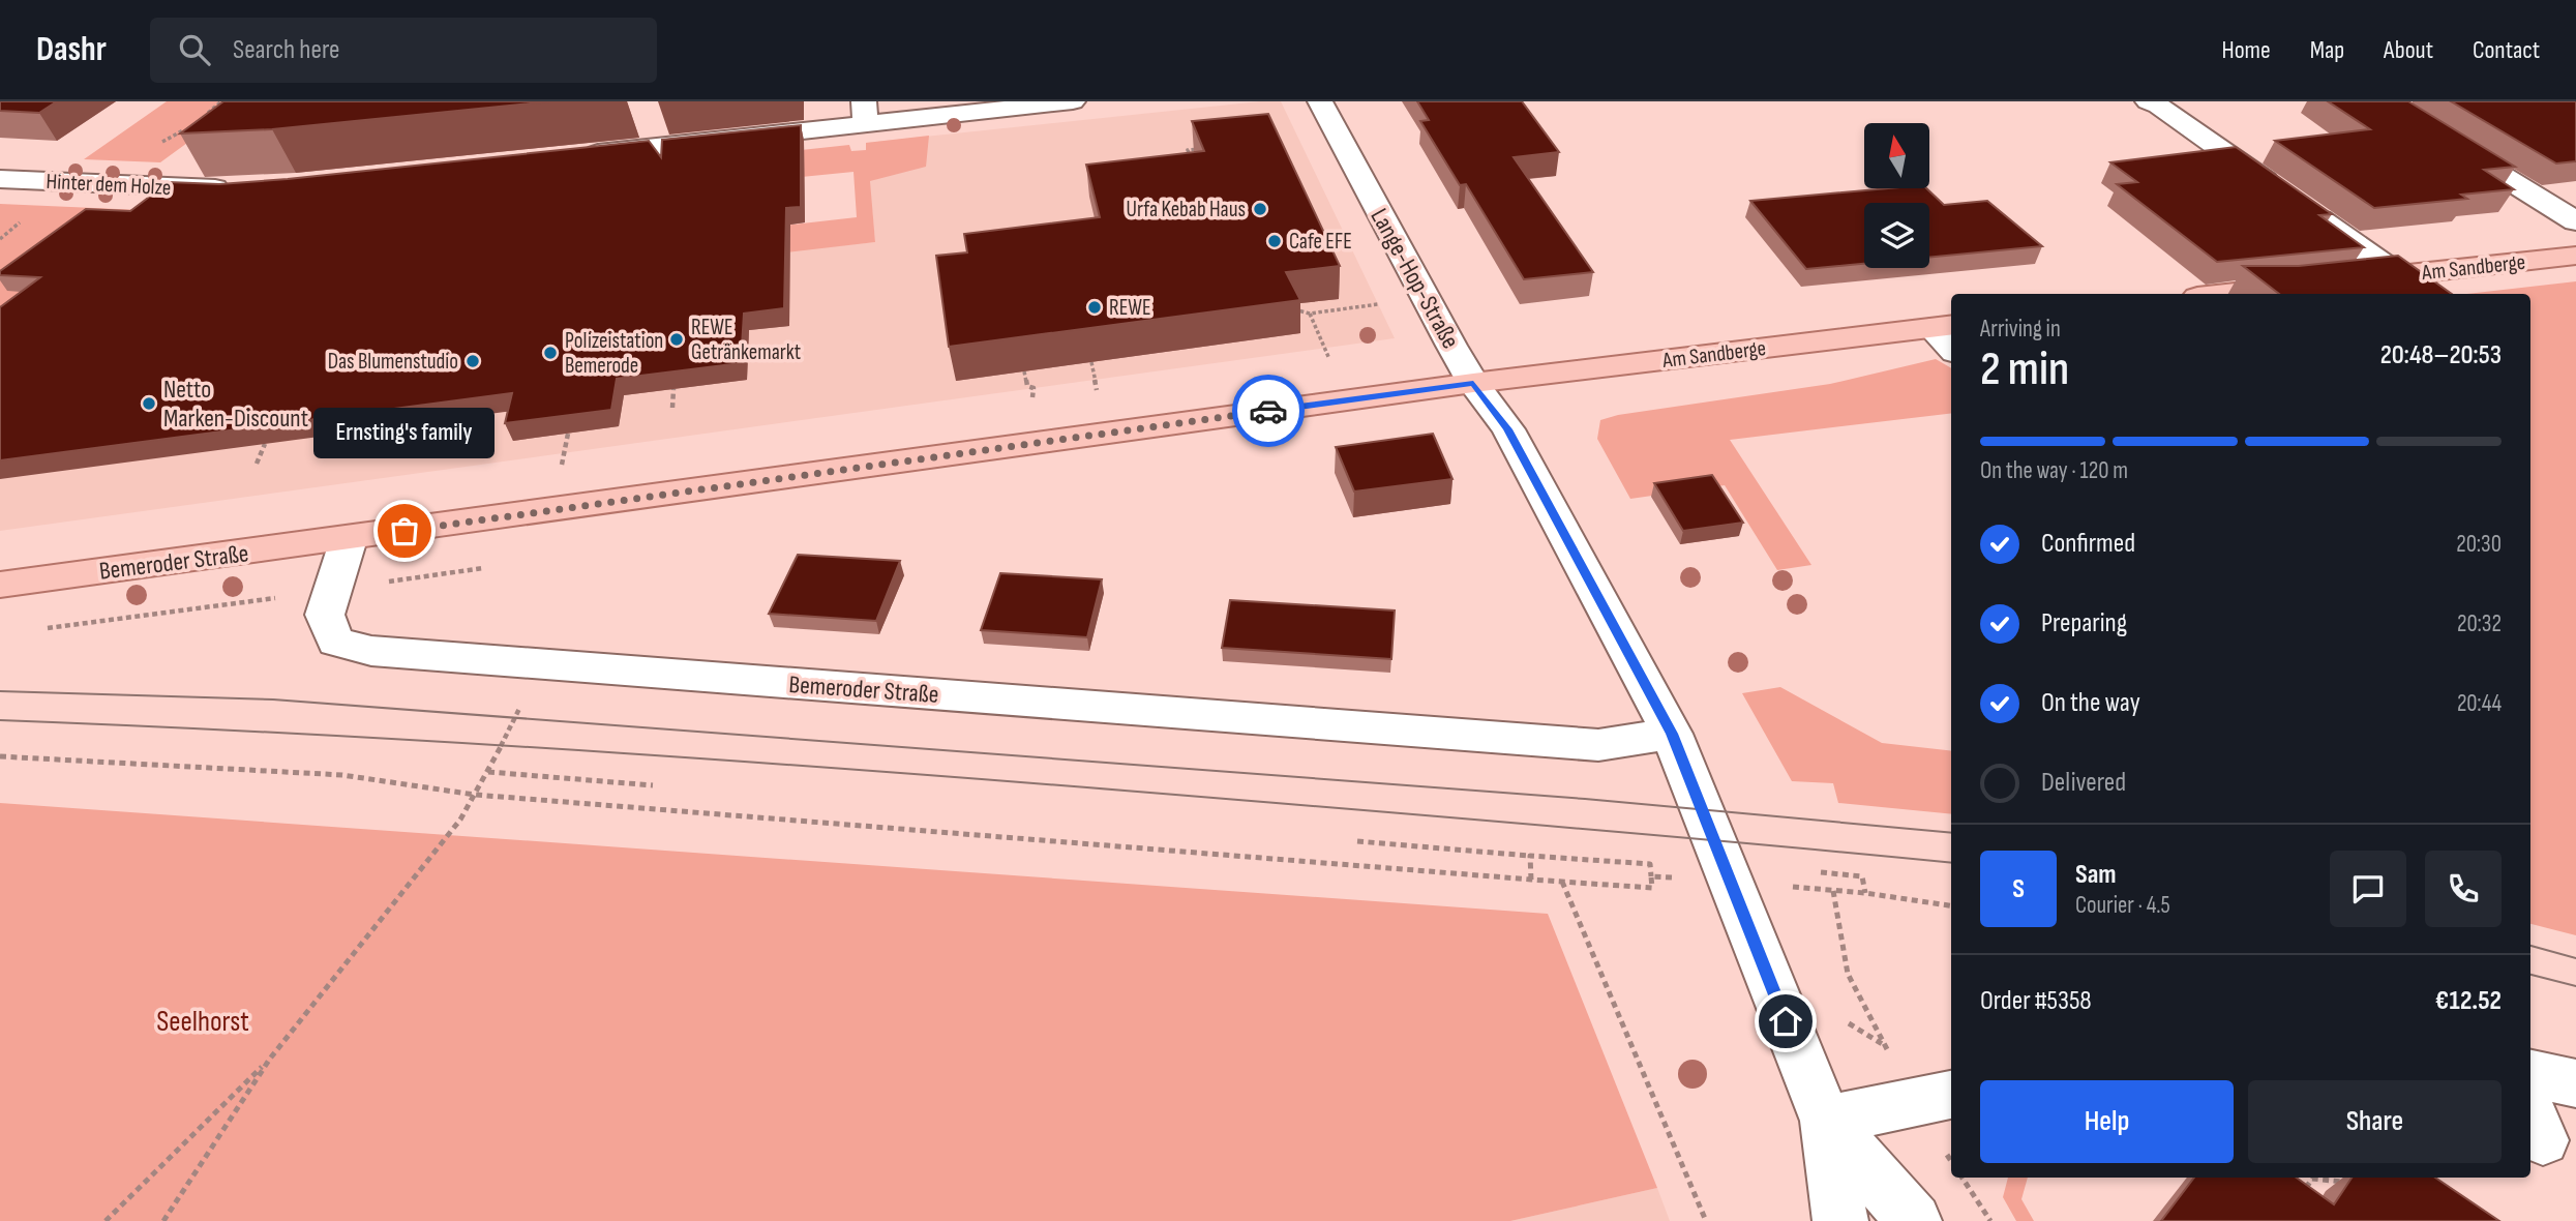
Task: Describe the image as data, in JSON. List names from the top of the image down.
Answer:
{
  "streets": {
    "main road": ["Am Sandberge", "Bemeroder Straße"],
    "street": ["Hinter dem Holze", "Lange-Hop-Straße"]
  },
  "crossings": [
    ["Am Sandberge", "Lange-Hop-Straße"],
    ["Am Sandberge", "Bemeroder Straße"],
    ["Lange-Hop-Straße", "Bemeroder Straße"]
  ],
  "parks": ["Seelhorst"],
  "places": [
    "Urfa Kebab Haus",
    "Cafe EFE",
    "REWE",
    "REWE Getränkemarkt",
    "Polizeistation Bemerode",
    "Das Blumenstudio",
    "Netto Marken-Discount",
    "Ernsting's family"
  ],
  "north": "top",
  "page": {
    "header": "Dashr",
    "search": "Search here",
    "nav": [
      "Home",
      "Map",
      "About",
      "Contact"
    ],
    "heading": ["2 min", "Arriving in", "20:48–20:53"],
    "panel": [
      "Sam",
      "Courier · 4.5",
      "Order #5358",
      "€12.52"
    ],
    "bubble": "Ernsting's family",
    "bar": "On the way · 120 m",
    "list": [
      ["Confirmed", "20:30"],
      ["Preparing", "20:32"],
      ["On the way", "20:44"],
      "Delivered"
    ],
    "round": "S",
    "buttons": ["Help", "Share"]
  }
}
